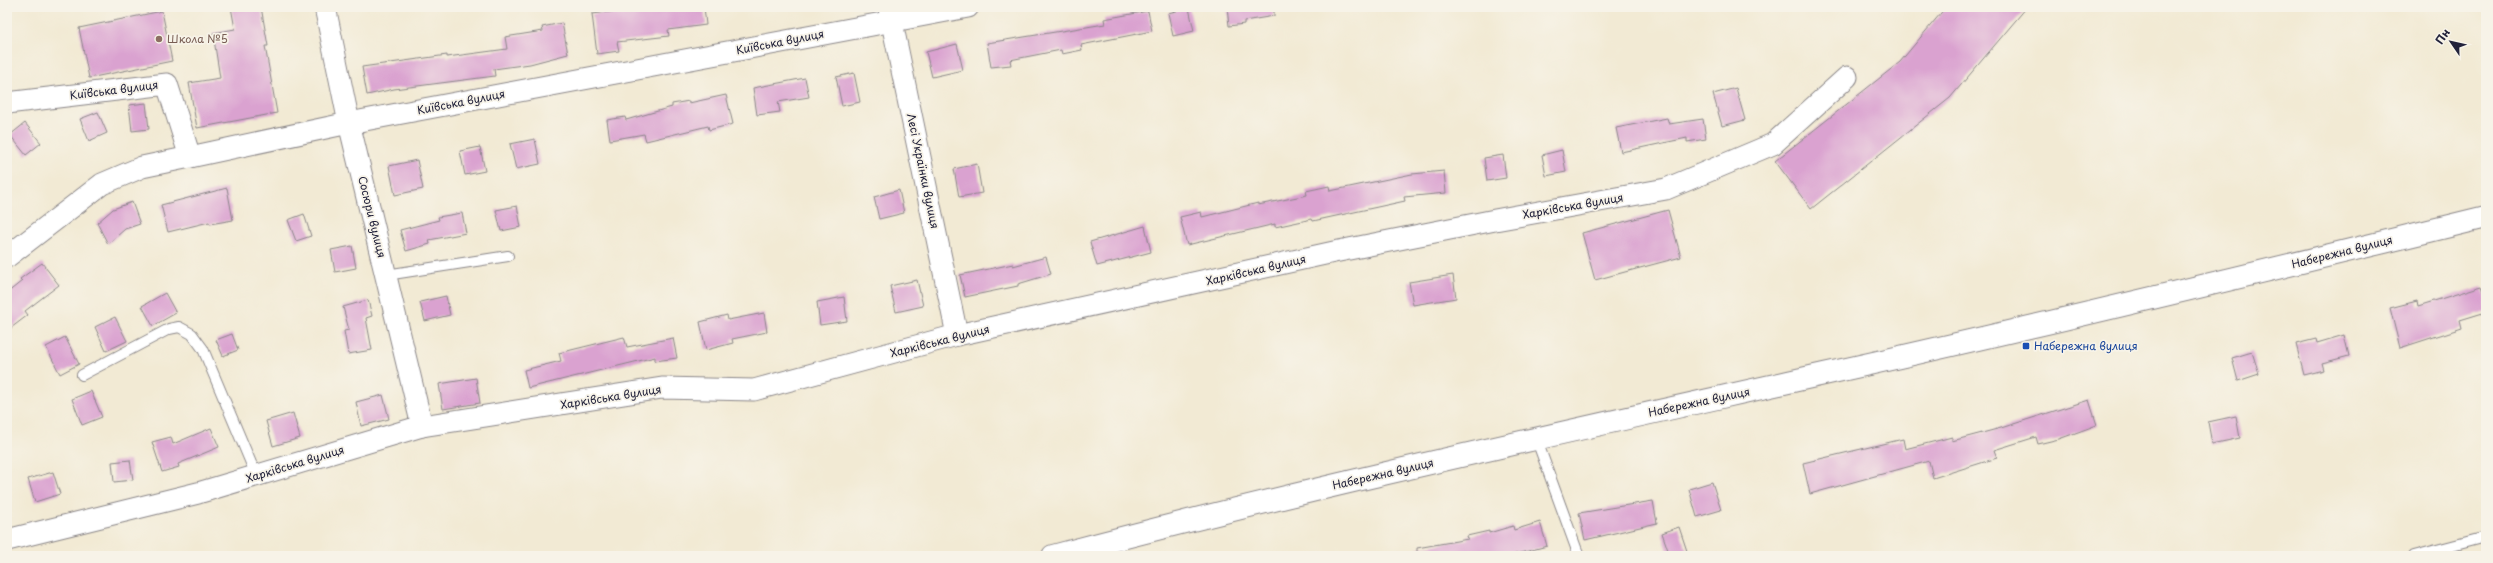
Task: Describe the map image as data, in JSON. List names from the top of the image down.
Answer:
{
  "streets": {
    "main road": ["Набережна вулиця"],
    "street": [
      "Київська вулиця",
      "Лесі Українки вулиця",
      "Харківська вулиця",
      "Сосюри вулиця"
    ]
  },
  "crossings": [
    ["Київська вулиця", "Лесі Українки вулиця"],
    ["Київська вулиця", "Сосюри вулиця"],
    ["Лесі Українки вулиця", "Харківська вулиця"],
    ["Харківська вулиця", "Сосюри вулиця"]
  ],
  "places": {
    "other": ["Школа №5"],
    "transit": ["Набережна вулиця"]
  },
  "north": "top left"
}
